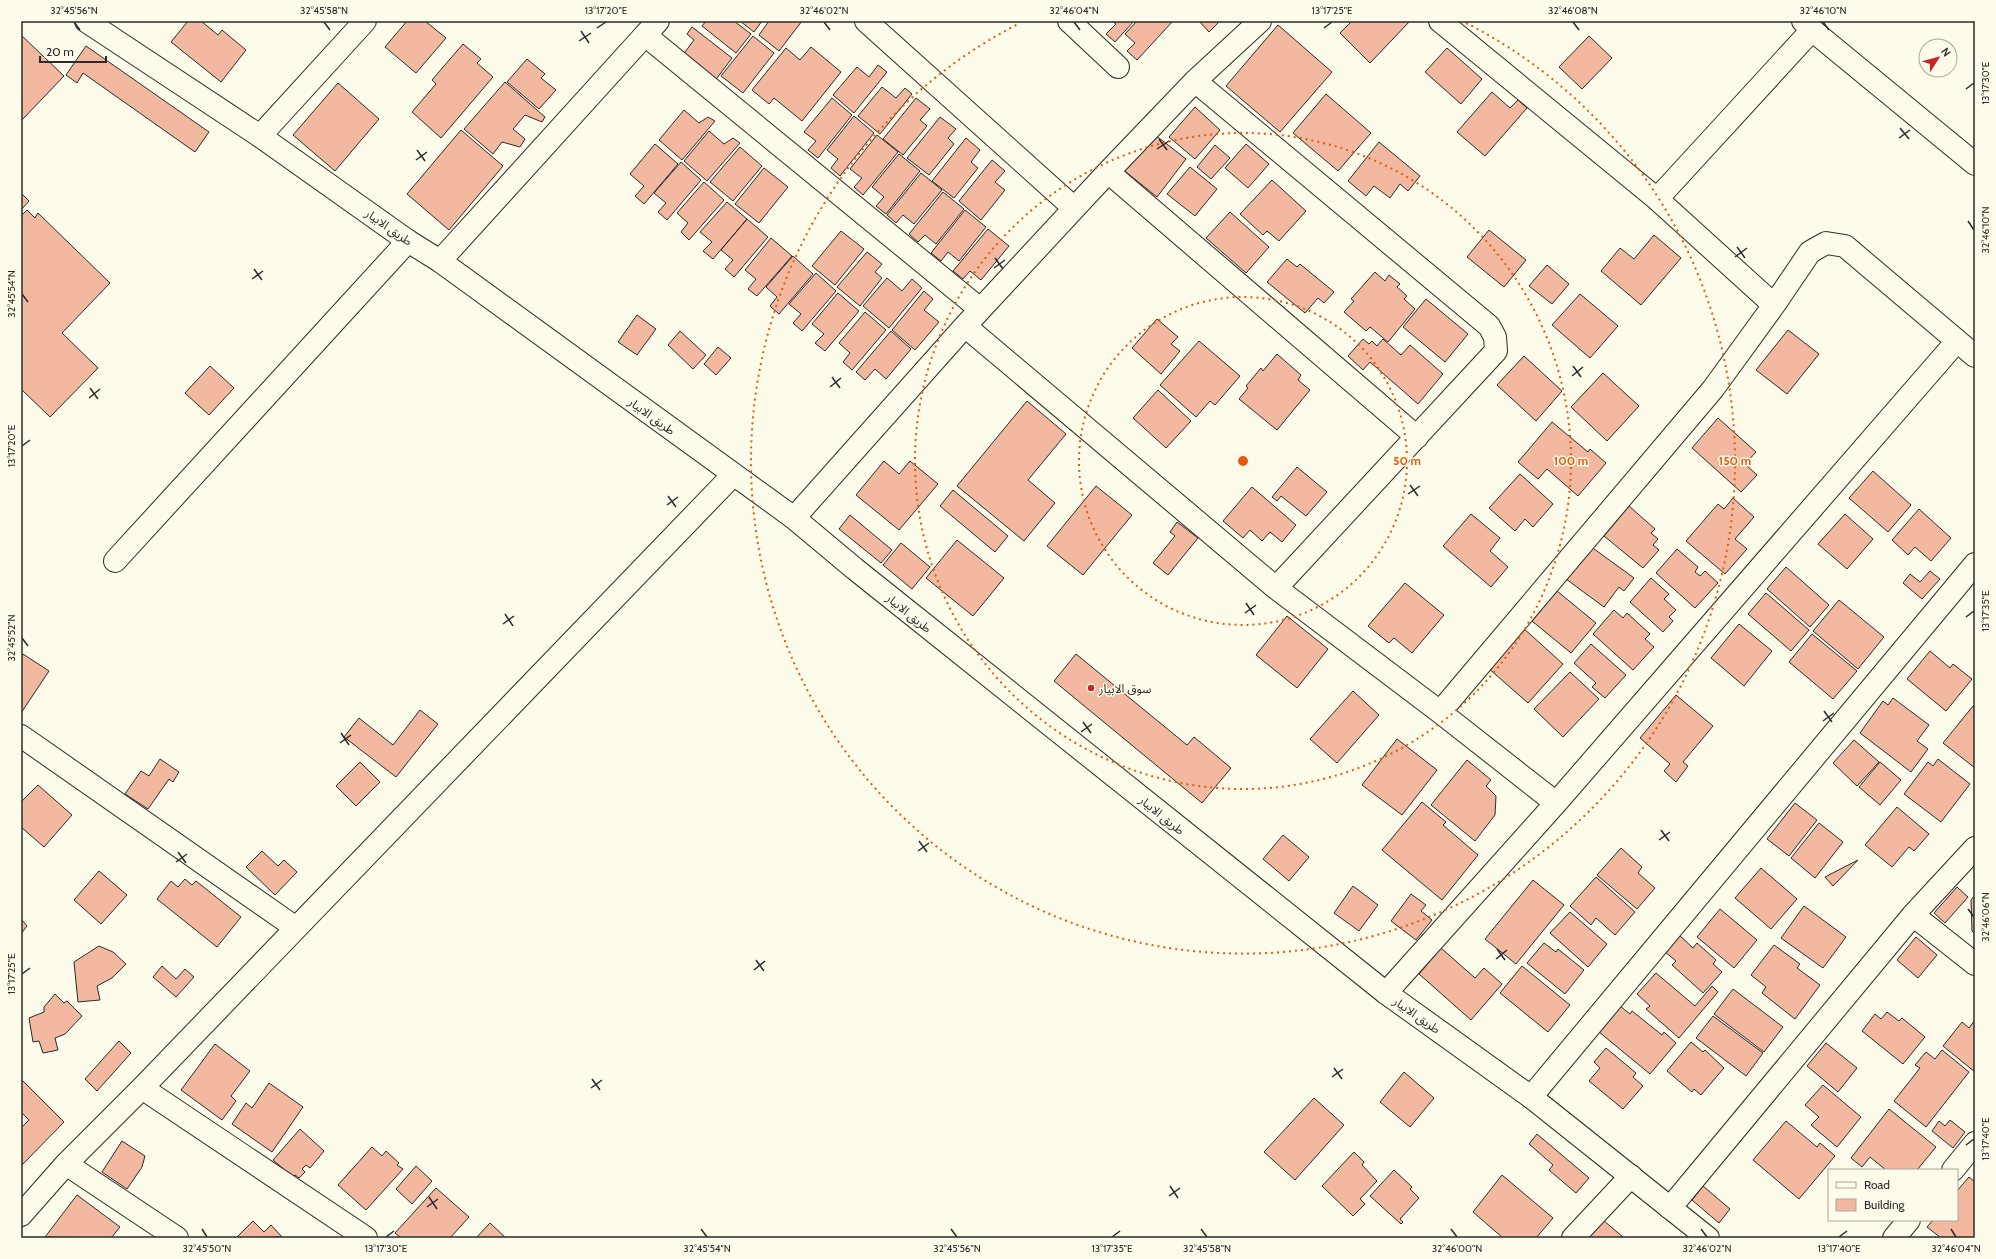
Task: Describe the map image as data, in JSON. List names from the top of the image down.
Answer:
{
  "streets": {
    "street": ["طريق الابيار"]
  },
  "places": ["سوق الابيار"],
  "legend": ["Road", "Building"],
  "scale_bar": "20 m",
  "north": "top right",
  "coordinates": [
    "32°45'56\"N",
    "32°45'58\"N",
    "13°17'20\"E",
    "32°46'02\"N",
    "32°46'04\"N",
    "13°17'25\"E",
    "32°46'08\"N",
    "32°46'10\"N",
    "13°17'30\"E",
    "32°45'54\"N",
    "13°17'35\"E",
    "32°45'52\"N",
    "32°46'06\"N",
    "13°17'40\"E",
    "32°45'50\"N",
    "32°46'00\"N"
  ],
  "rings": ["50 m", "100 m", "150 m"]
}
